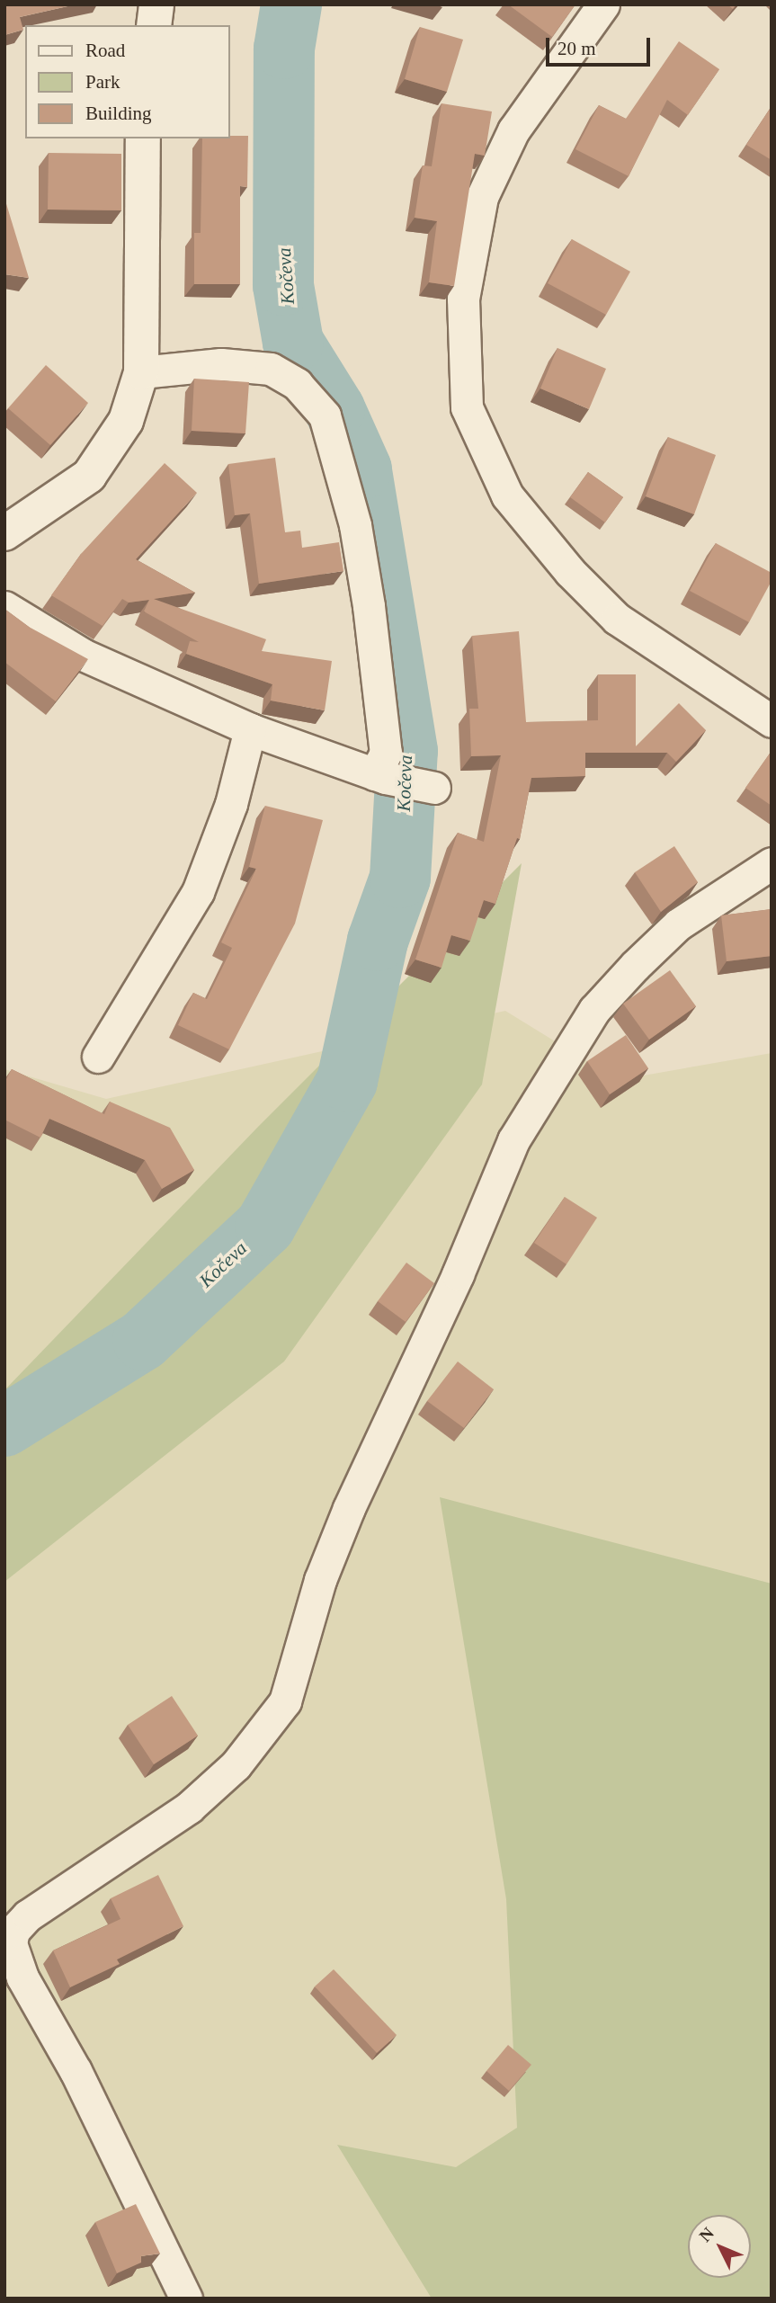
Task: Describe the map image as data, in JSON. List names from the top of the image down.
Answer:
{
  "water": ["Kočeva"],
  "legend": ["Road", "Park", "Building"],
  "scale_bar": "20 m",
  "north": "top left"
}
